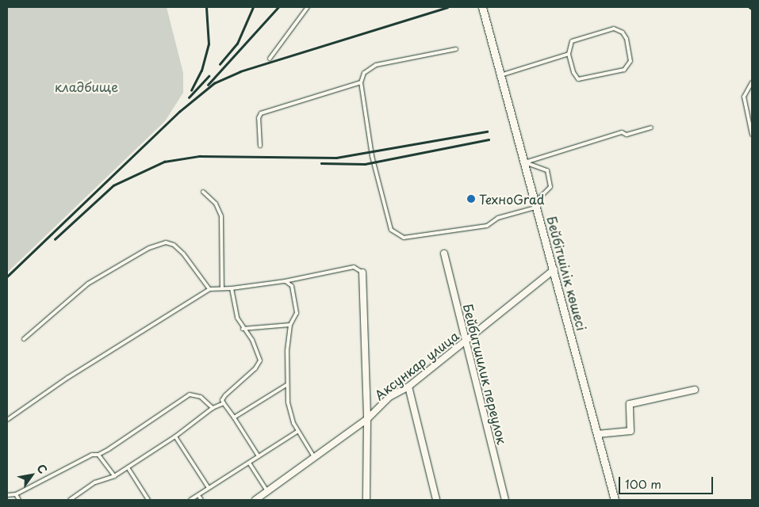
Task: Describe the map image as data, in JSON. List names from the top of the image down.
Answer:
{
  "streets": {
    "street": ["Бейбітшілік көшесі", "Аксункар улица", "Бейбитшилик переулок"]
  },
  "crossings": [
    ["Бейбітшілік көшесі", "Аксункар улица"],
    ["Аксункар улица", "Бейбитшилик переулок"]
  ],
  "parks": ["кладбище"],
  "places": ["ТехноGrad"],
  "scale_bar": "100 m",
  "north": "top right"
}
